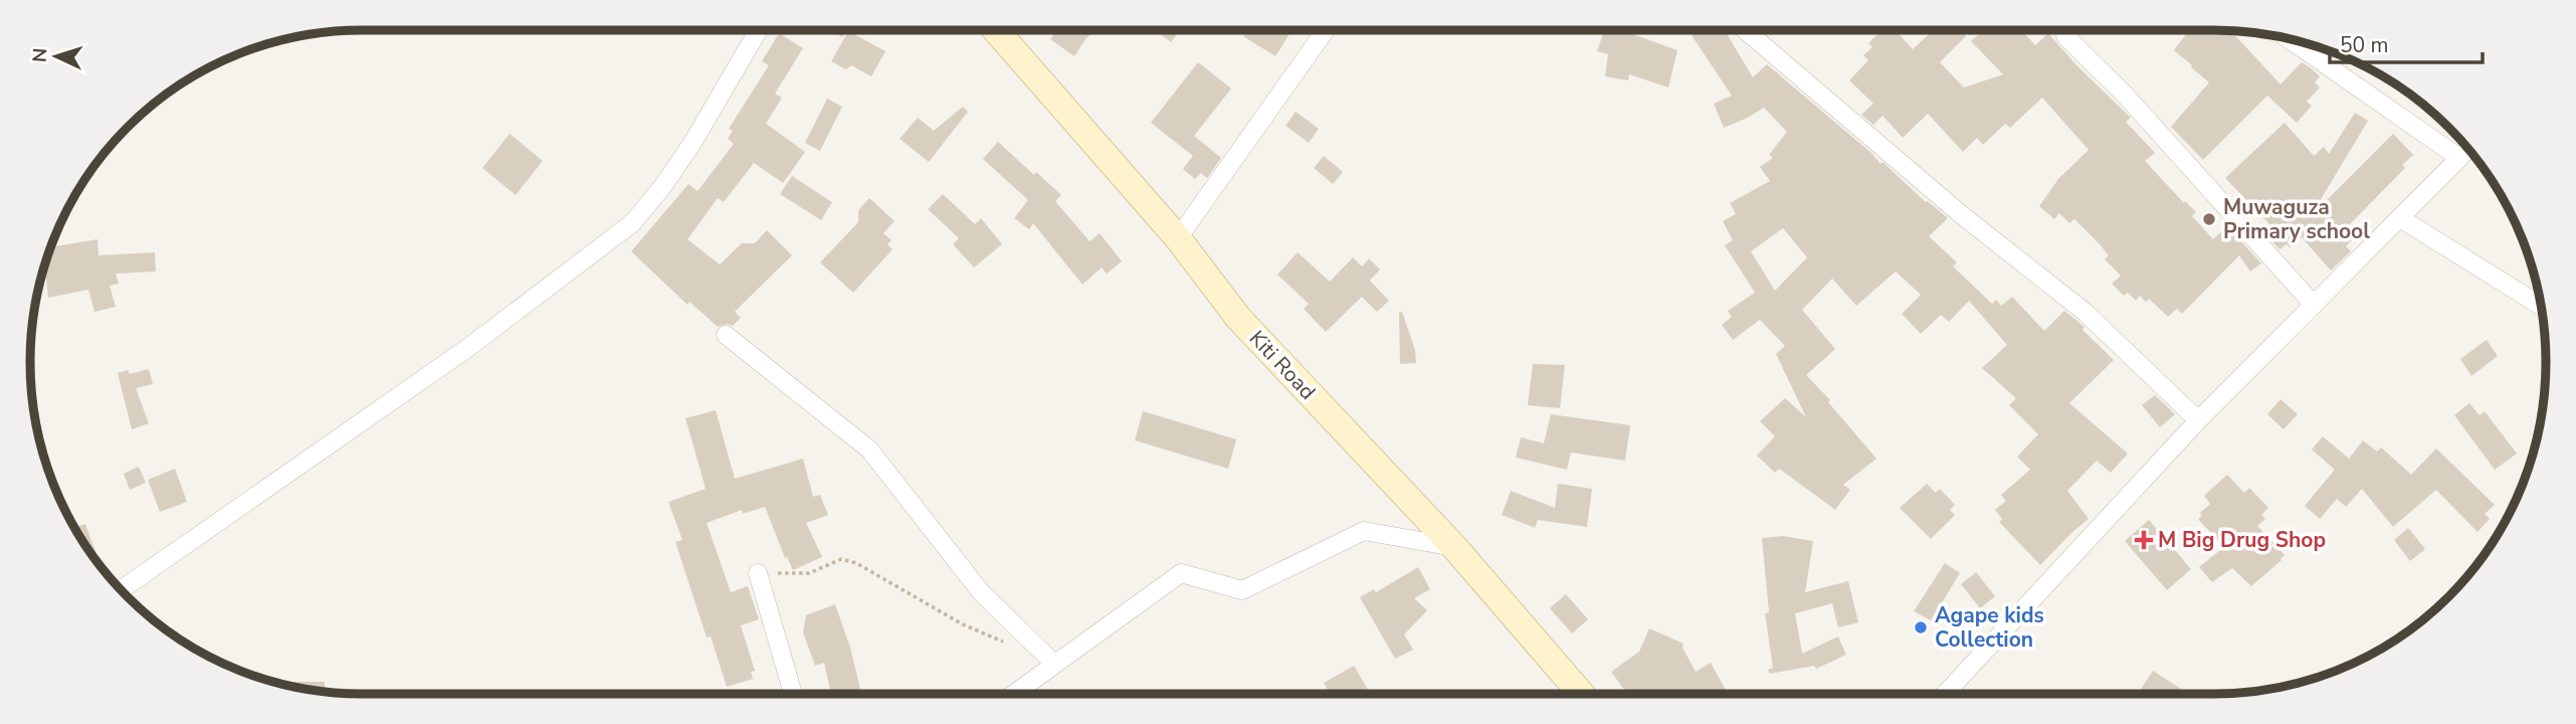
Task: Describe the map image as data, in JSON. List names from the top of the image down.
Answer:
{
  "streets": {
    "street": ["Kiti Road"]
  },
  "places": {
    "other": ["Muwaguza Primary school", "Agape kids Collection"],
    "health": ["M Big Drug Shop"]
  },
  "scale_bar": "50 m",
  "north": "left"
}
